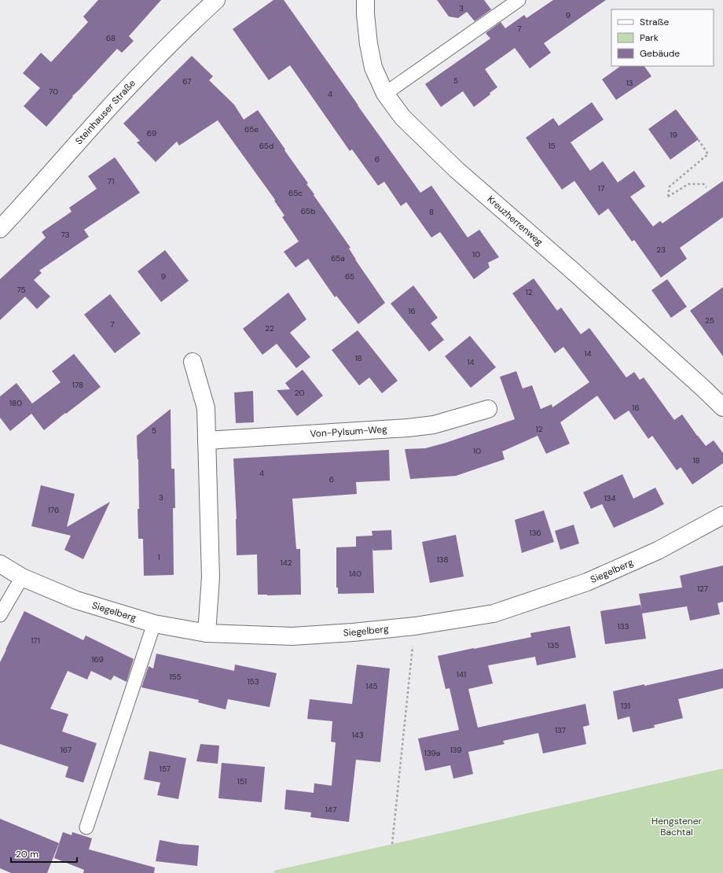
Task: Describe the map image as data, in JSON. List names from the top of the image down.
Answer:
{
  "streets": {
    "street": [
      "Steinhauser Straße",
      "Kreuzherrenweg",
      "Von-Pylsum-Weg",
      "Siegelberg"
    ]
  },
  "parks": ["Hengstener Bachtal"],
  "house_numbers": [
    "3",
    "9",
    "7",
    "68",
    "5",
    "67",
    "13",
    "70",
    "4",
    "65e",
    "69",
    "19",
    "65d",
    "15",
    "6",
    "71",
    "17",
    "65c",
    "65b",
    "8",
    "73",
    "23",
    "10",
    "65a",
    "9",
    "65",
    "75",
    "12",
    "16",
    "25",
    "7",
    "22",
    "14",
    "18",
    "14",
    "178",
    "20",
    "180",
    "16",
    "12",
    "5",
    "10",
    "18",
    "4",
    "6",
    "3",
    "134",
    "176",
    "136",
    "1",
    "138",
    "142",
    "140",
    "127",
    "133",
    "171",
    "135",
    "169",
    "141",
    "155",
    "153",
    "145",
    "131",
    "137",
    "143",
    "167",
    "139",
    "139a",
    "157",
    "151",
    "147"
  ],
  "legend": ["Straße", "Park", "Gebäude"],
  "scale_bar": "20 m"
}
